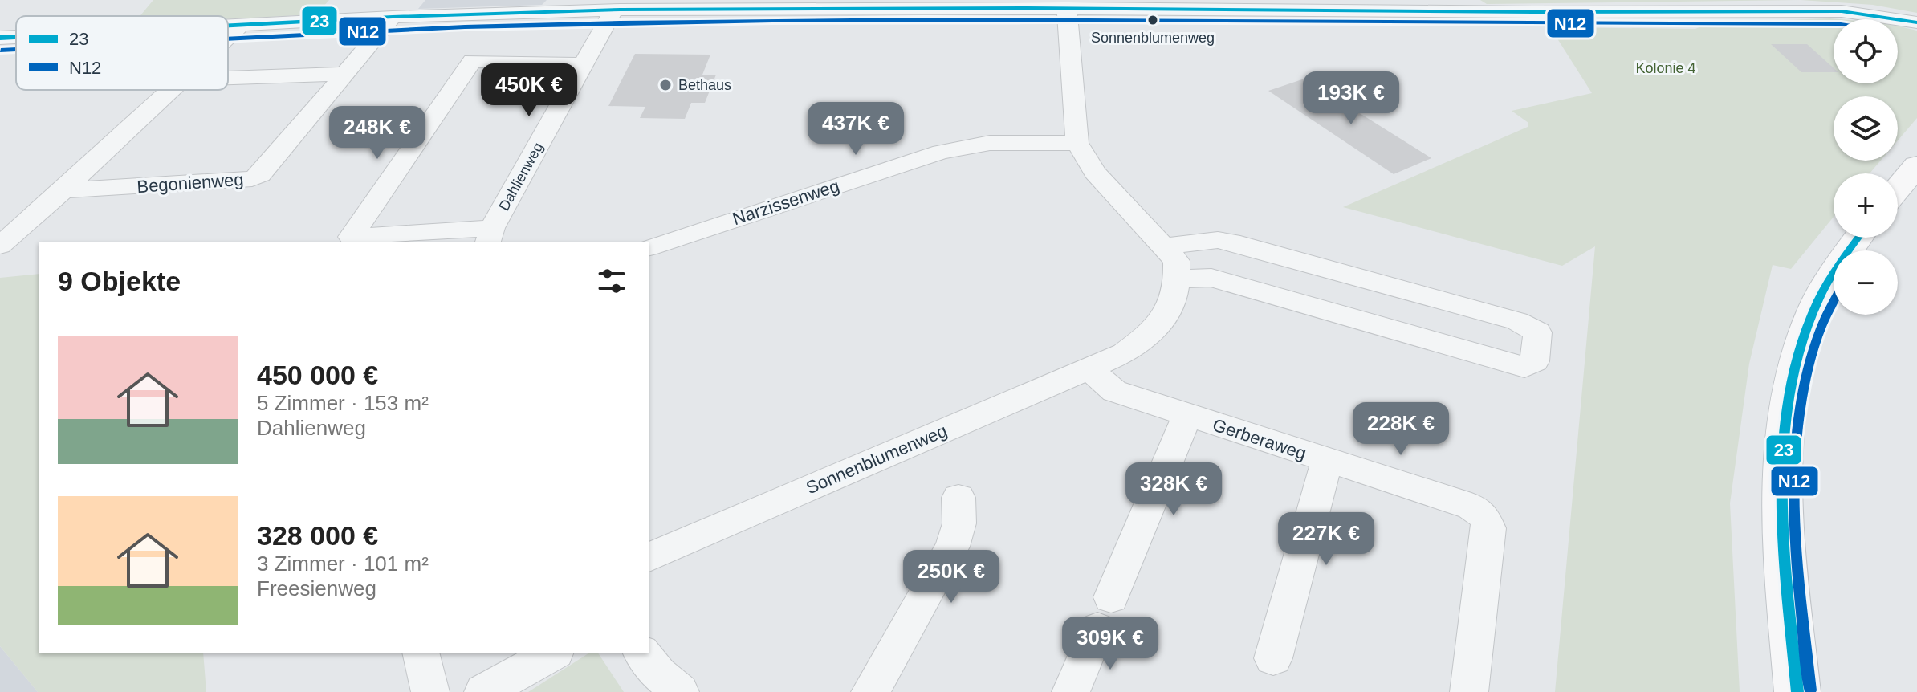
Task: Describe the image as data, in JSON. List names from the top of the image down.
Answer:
{
  "streets": {
    "street": [
      "Dahlienweg",
      "Begonienweg",
      "Narzissenweg",
      "Gerberaweg",
      "Sonnenblumenweg"
    ]
  },
  "crossings": [
    ["Gerberaweg", "Sonnenblumenweg"]
  ],
  "parks": ["Kolonie 4"],
  "places": ["Sonnenblumenweg", "Bethaus"],
  "lines": ["transit line 23", "transit line N12"],
  "legend": ["23", "N12"],
  "page": {
    "map_buttons": ["+", "−"],
    "price": [
      "450K €",
      "193K €",
      "437K €",
      "248K €",
      "228K €",
      "328K €",
      "227K €",
      "250K €",
      "309K €"
    ],
    "heading": "9 Objekte",
    "list": [
      {
        "name": "450 000 €",
        "note": "5 Zimmer · 153 m² · Dahlienweg"
      },
      {
        "name": "328 000 €",
        "note": "3 Zimmer · 101 m² · Freesienweg"
      }
    ]
  }
}
